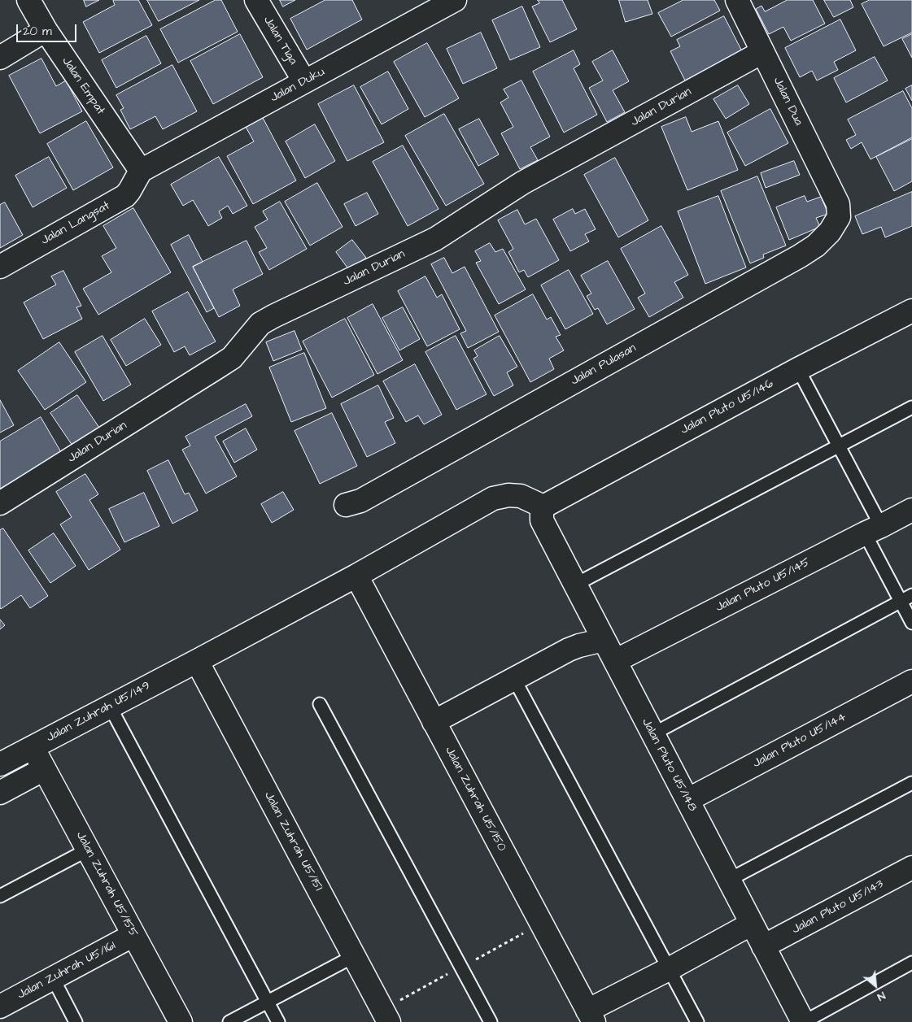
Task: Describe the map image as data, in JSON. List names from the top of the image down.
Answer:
{
  "streets": {
    "street": [
      "Jalan Tiga",
      "Jalan Duku",
      "Jalan Empat",
      "Jalan Dua",
      "Jalan Durian",
      "Jalan Langsat",
      "Jalan Pulasan",
      "Jalan Pluto U5/146",
      "Jalan Pluto U5/145",
      "Jalan Zuhrah U5/149",
      "Jalan Pluto U5/144",
      "Jalan Pluto U5/148",
      "Jalan Zuhrah U5/150",
      "Jalan Zuhrah U5/151",
      "Jalan Zuhrah U5/155",
      "Jalan Pluto U5/143",
      "Jalan Zuhrah U5/161"
    ]
  },
  "crossings": [
    ["Jalan Tiga", "Jalan Duku"],
    ["Jalan Duku", "Jalan Empat"],
    ["Jalan Duku", "Jalan Langsat"],
    ["Jalan Empat", "Jalan Langsat"],
    ["Jalan Dua", "Jalan Durian"],
    ["Jalan Dua", "Jalan Pulasan"],
    ["Jalan Pluto U5/146", "Jalan Zuhrah U5/149"],
    ["Jalan Pluto U5/146", "Jalan Pluto U5/148"],
    ["Jalan Pluto U5/145", "Jalan Pluto U5/148"],
    ["Jalan Zuhrah U5/149", "Jalan Pluto U5/148"],
    ["Jalan Zuhrah U5/149", "Jalan Zuhrah U5/150"],
    ["Jalan Zuhrah U5/149", "Jalan Zuhrah U5/151"],
    ["Jalan Zuhrah U5/149", "Jalan Zuhrah U5/155"],
    ["Jalan Pluto U5/144", "Jalan Pluto U5/148"],
    ["Jalan Pluto U5/148", "Jalan Pluto U5/143"],
    ["Jalan Zuhrah U5/155", "Jalan Zuhrah U5/161"]
  ],
  "scale_bar": "20 m",
  "north": "bottom right"
}
